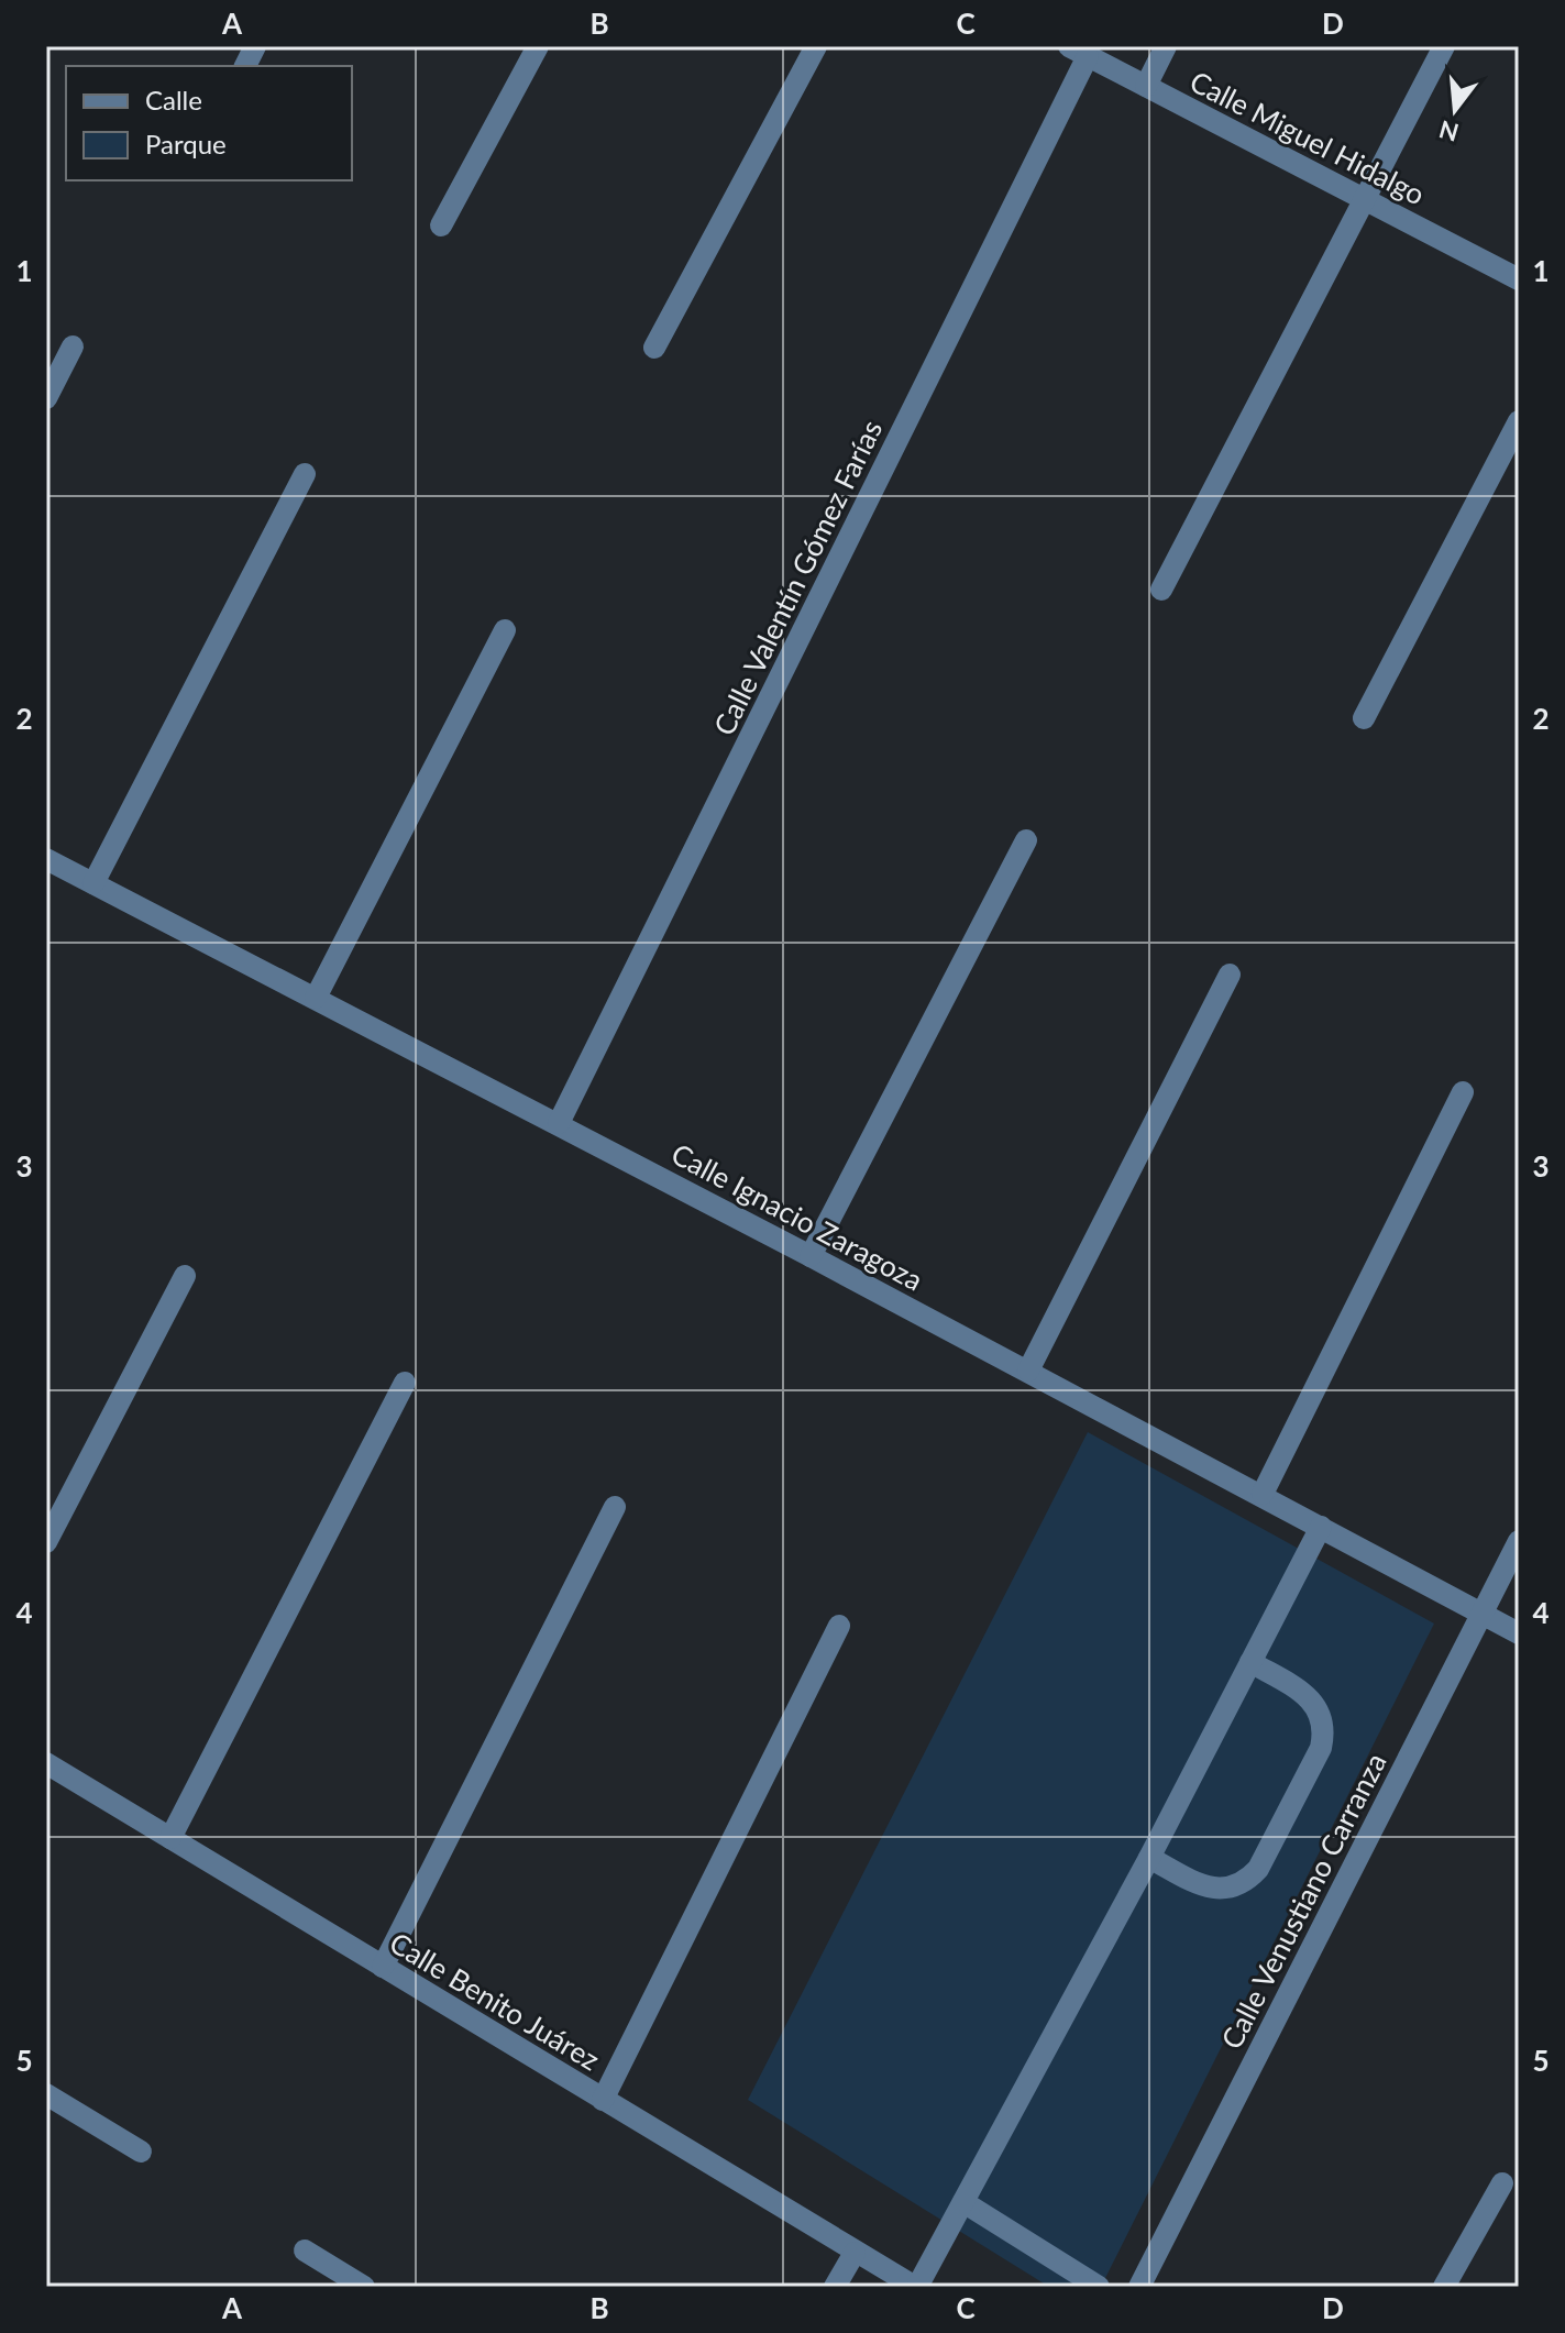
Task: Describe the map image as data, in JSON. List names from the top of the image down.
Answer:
{
  "streets": {
    "street": [
      "Calle Miguel Hidalgo",
      "Calle Valentín Gómez Farías",
      "Calle Ignacio Zaragoza",
      "Calle Venustiano Carranza",
      "Calle Benito Juárez"
    ]
  },
  "crossings": [
    ["Calle Miguel Hidalgo", "Calle Valentín Gómez Farías"],
    ["Calle Valentín Gómez Farías", "Calle Ignacio Zaragoza"],
    ["Calle Ignacio Zaragoza", "Calle Venustiano Carranza"]
  ],
  "legend": ["Calle", "Parque"],
  "north": "bottom",
  "grid": {
    "columns": [
      "A",
      "B",
      "C",
      "D"
    ],
    "rows": [
      "1",
      "2",
      "3",
      "4",
      "5"
    ]
  }
}
